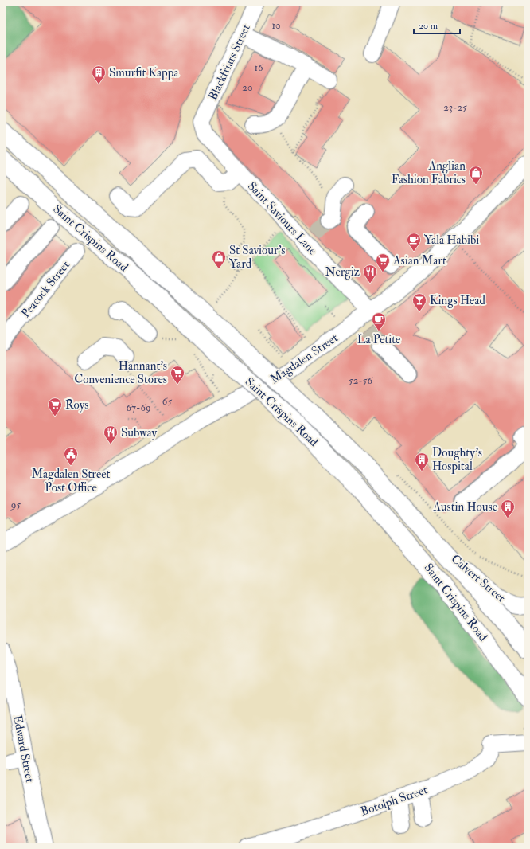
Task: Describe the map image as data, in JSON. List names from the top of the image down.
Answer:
{
  "streets": {
    "main road": ["Saint Crispins Road"],
    "street": [
      "Blackfriars Street",
      "Saint Saviours Lane",
      "Peacock Street",
      "Magdalen Street",
      "Calvert Street",
      "Edward Street",
      "Botolph Street"
    ]
  },
  "crossings": [
    ["Blackfriars Street", "Saint Saviours Lane"],
    ["Saint Saviours Lane", "Magdalen Street"],
    ["Saint Crispins Road", "Calvert Street"]
  ],
  "places": {
    "building": ["Smurfit Kappa", "Doughty's Hospital", "Austin House"],
    "shop": ["Anglian Fashion Fabrics", "St Saviour's Yard"],
    "cafe": ["Yala Habibi", "La Petite"],
    "supermarket": ["Asian Mart", "Hannant's Convenience Stores", "Roys"],
    "restaurant": ["Nergiz", "Subway"],
    "bar": ["Kings Head"],
    "public building": ["Magdalen Street Post Office"]
  },
  "house_numbers": [
    "10",
    "16",
    "20",
    "23-25",
    "52-56",
    "65",
    "67-69",
    "95"
  ],
  "scale_bar": "20 m"
}
